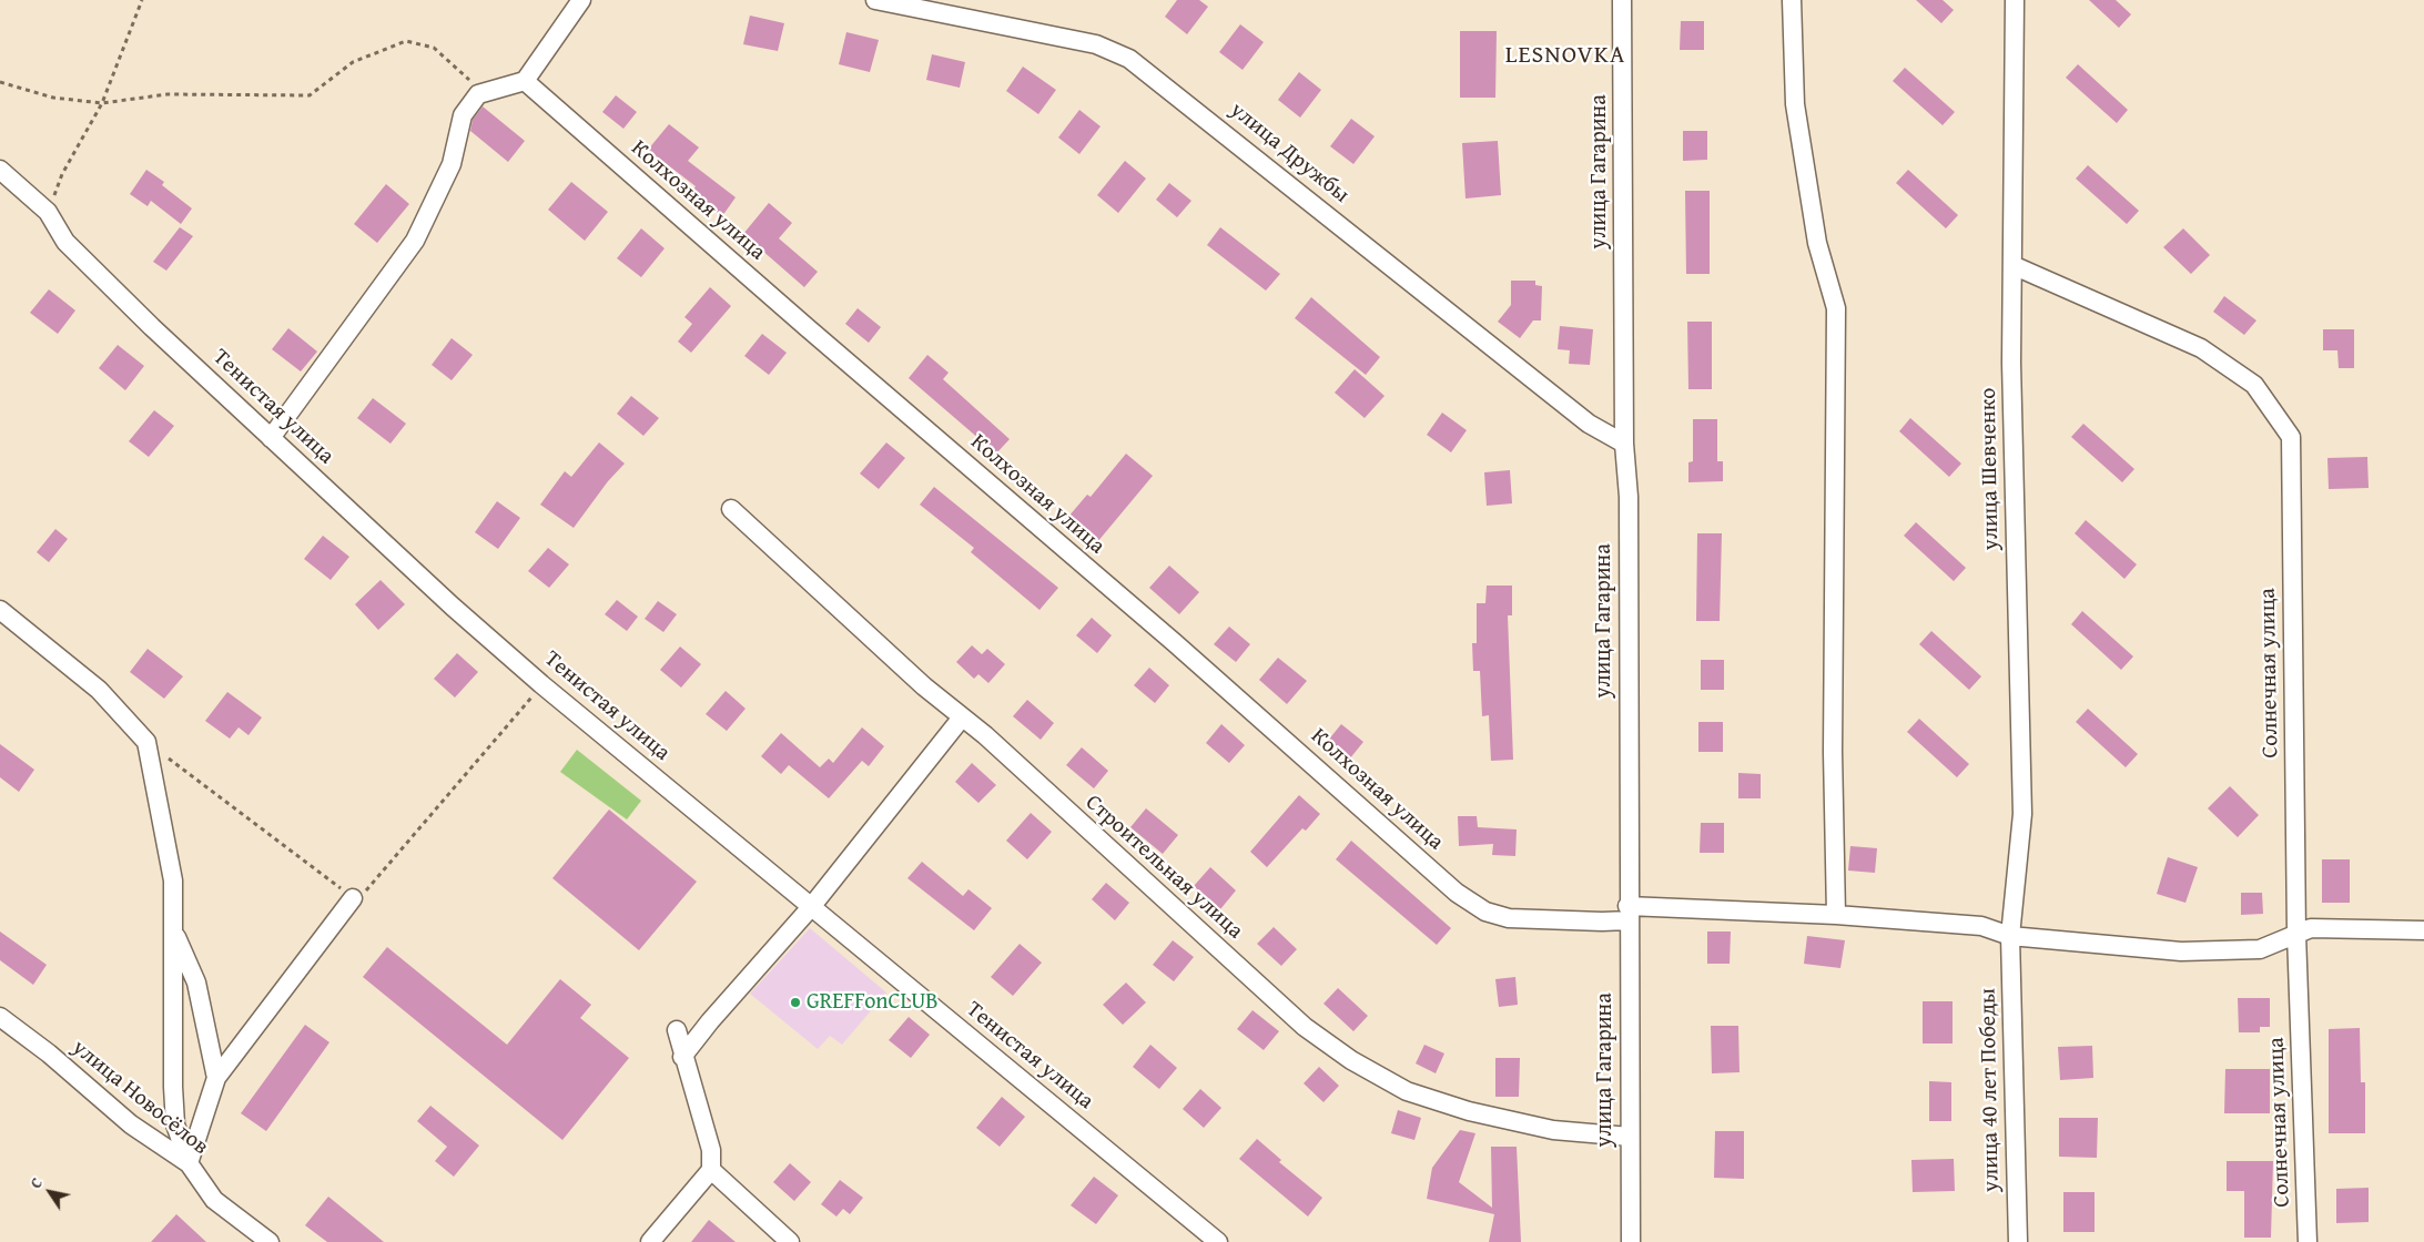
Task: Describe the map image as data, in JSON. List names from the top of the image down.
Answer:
{
  "streets": {
    "street": [
      "улица Дружбы",
      "улица Гагарина",
      "Колхозная улица",
      "Тенистая улица",
      "улица Шевченко",
      "Солнечная улица",
      "Строительная улица",
      "улица 40 лет Победы",
      "улица Новосёлов"
    ]
  },
  "crossings": [
    ["улица Дружбы", "улица Гагарина"],
    ["улица Гагарина", "Колхозная улица"],
    ["улица Гагарина", "Строительная улица"],
    ["Колхозная улица", "улица Шевченко"],
    ["Колхозная улица", "Солнечная улица"],
    ["Колхозная улица", "улица 40 лет Победы"],
    ["улица Шевченко", "Солнечная улица"],
    ["улица Шевченко", "улица 40 лет Победы"]
  ],
  "districts": ["LESNOVKA"],
  "places": ["GREFFonCLUB"],
  "north": "top left"
}
